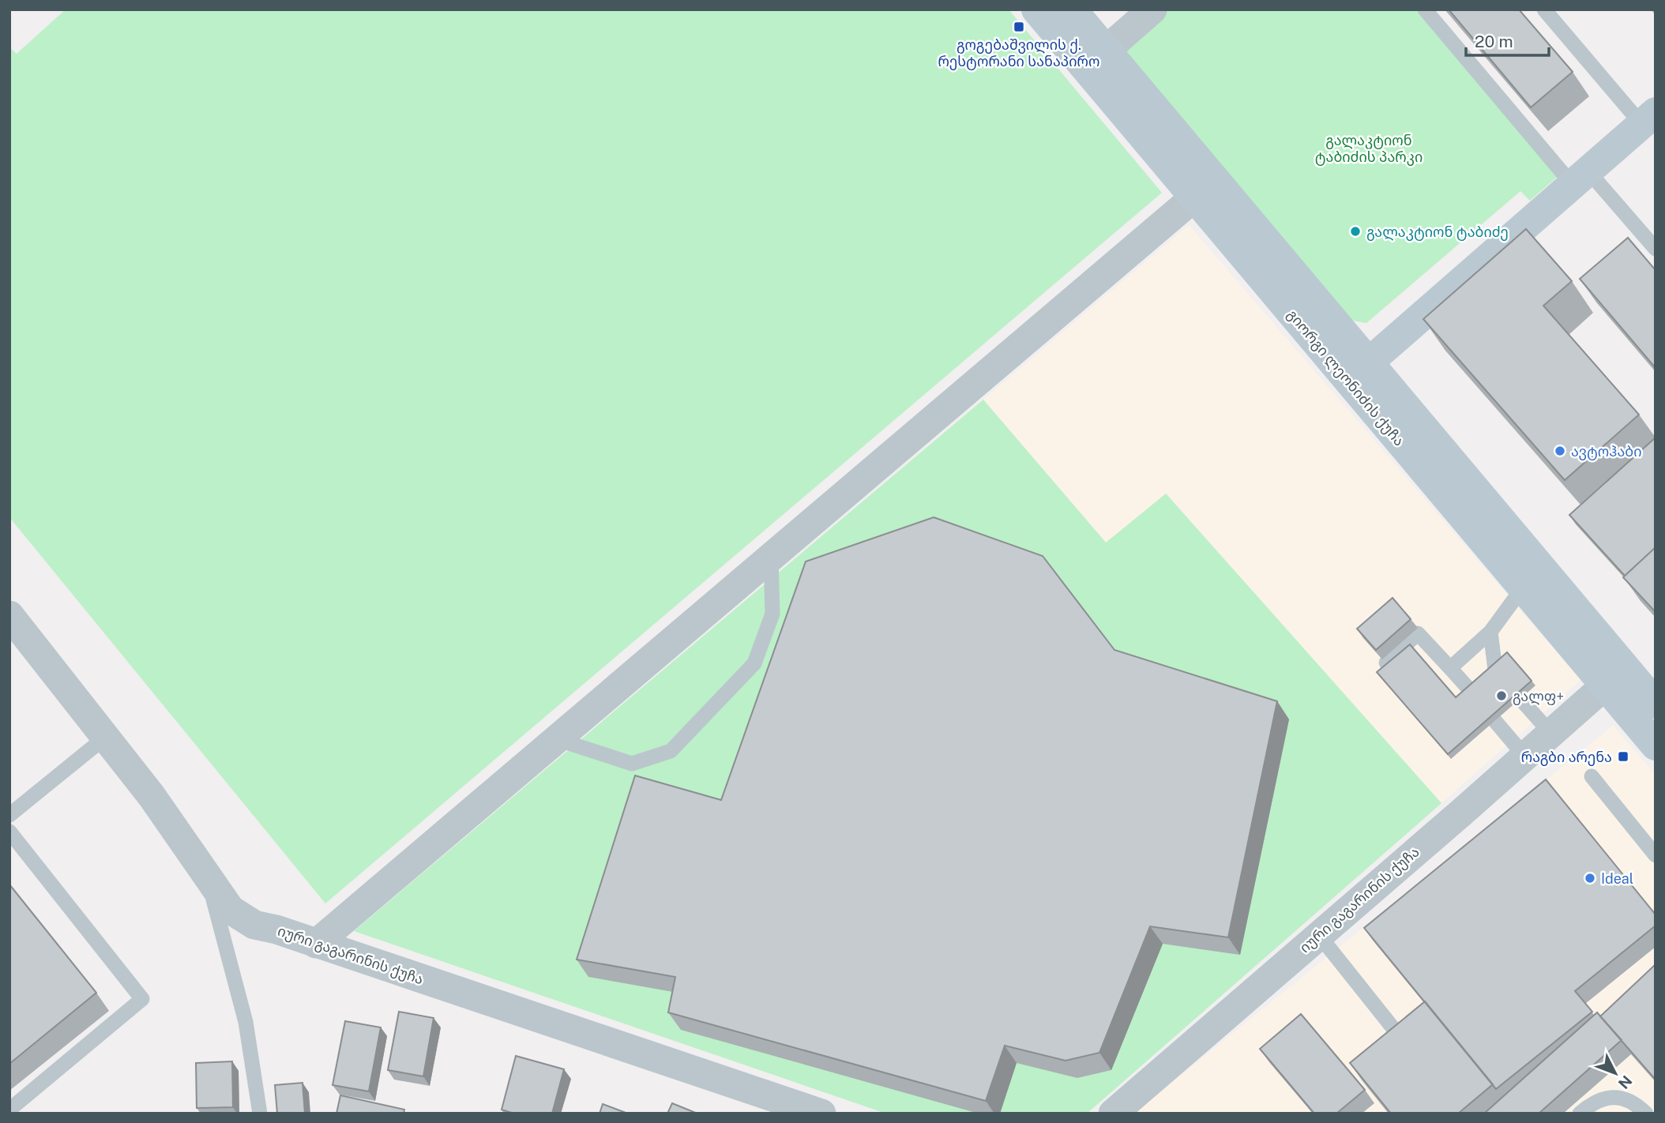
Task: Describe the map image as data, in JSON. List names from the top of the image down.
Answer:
{
  "streets": {
    "main road": ["გიორგი ლეონიძის ქუჩა"],
    "street": ["იური გაგარინის ქუჩა"]
  },
  "crossings": [
    ["გიორგი ლეონიძის ქუჩა", "იური გაგარინის ქუჩა"]
  ],
  "parks": ["გალაკტიონ ტაბიძის პარკი"],
  "places": {
    "transit": ["გოგებაშვილის ქ. რესტორანი სანაპირო", "რაგბი არენა"],
    "other": [
      "გალაკტიონ ტაბიძე",
      "ავტოჰაბი",
      "გალფ+",
      "Ideal"
    ]
  },
  "scale_bar": "20 m",
  "north": "bottom right"
}
